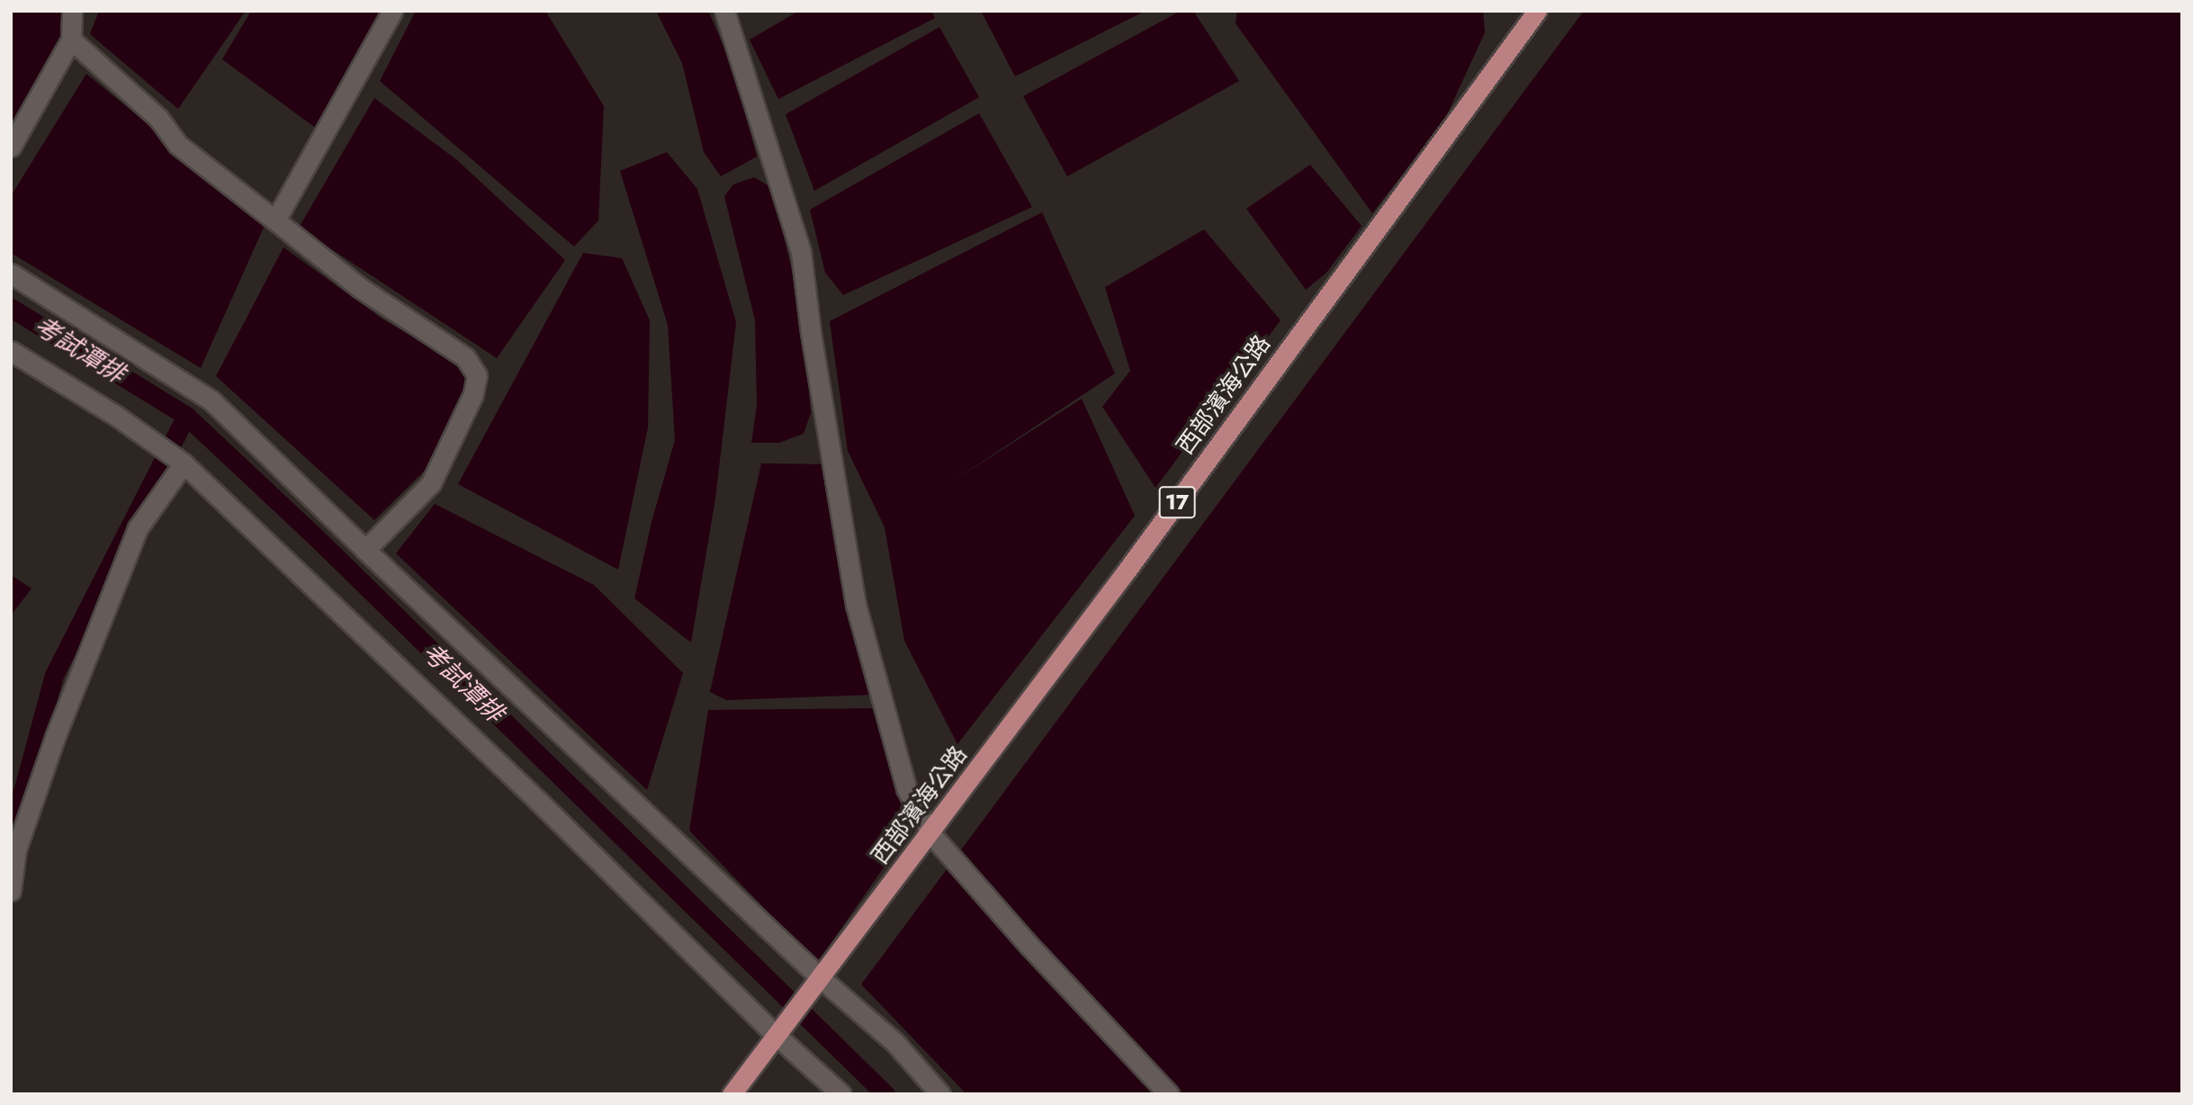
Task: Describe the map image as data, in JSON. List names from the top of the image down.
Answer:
{
  "streets": {
    "main road": ["西部濱海公路", "17"]
  },
  "crossings": [
    ["西部濱海公路", "17"]
  ],
  "water": ["考試潭排"]
}
